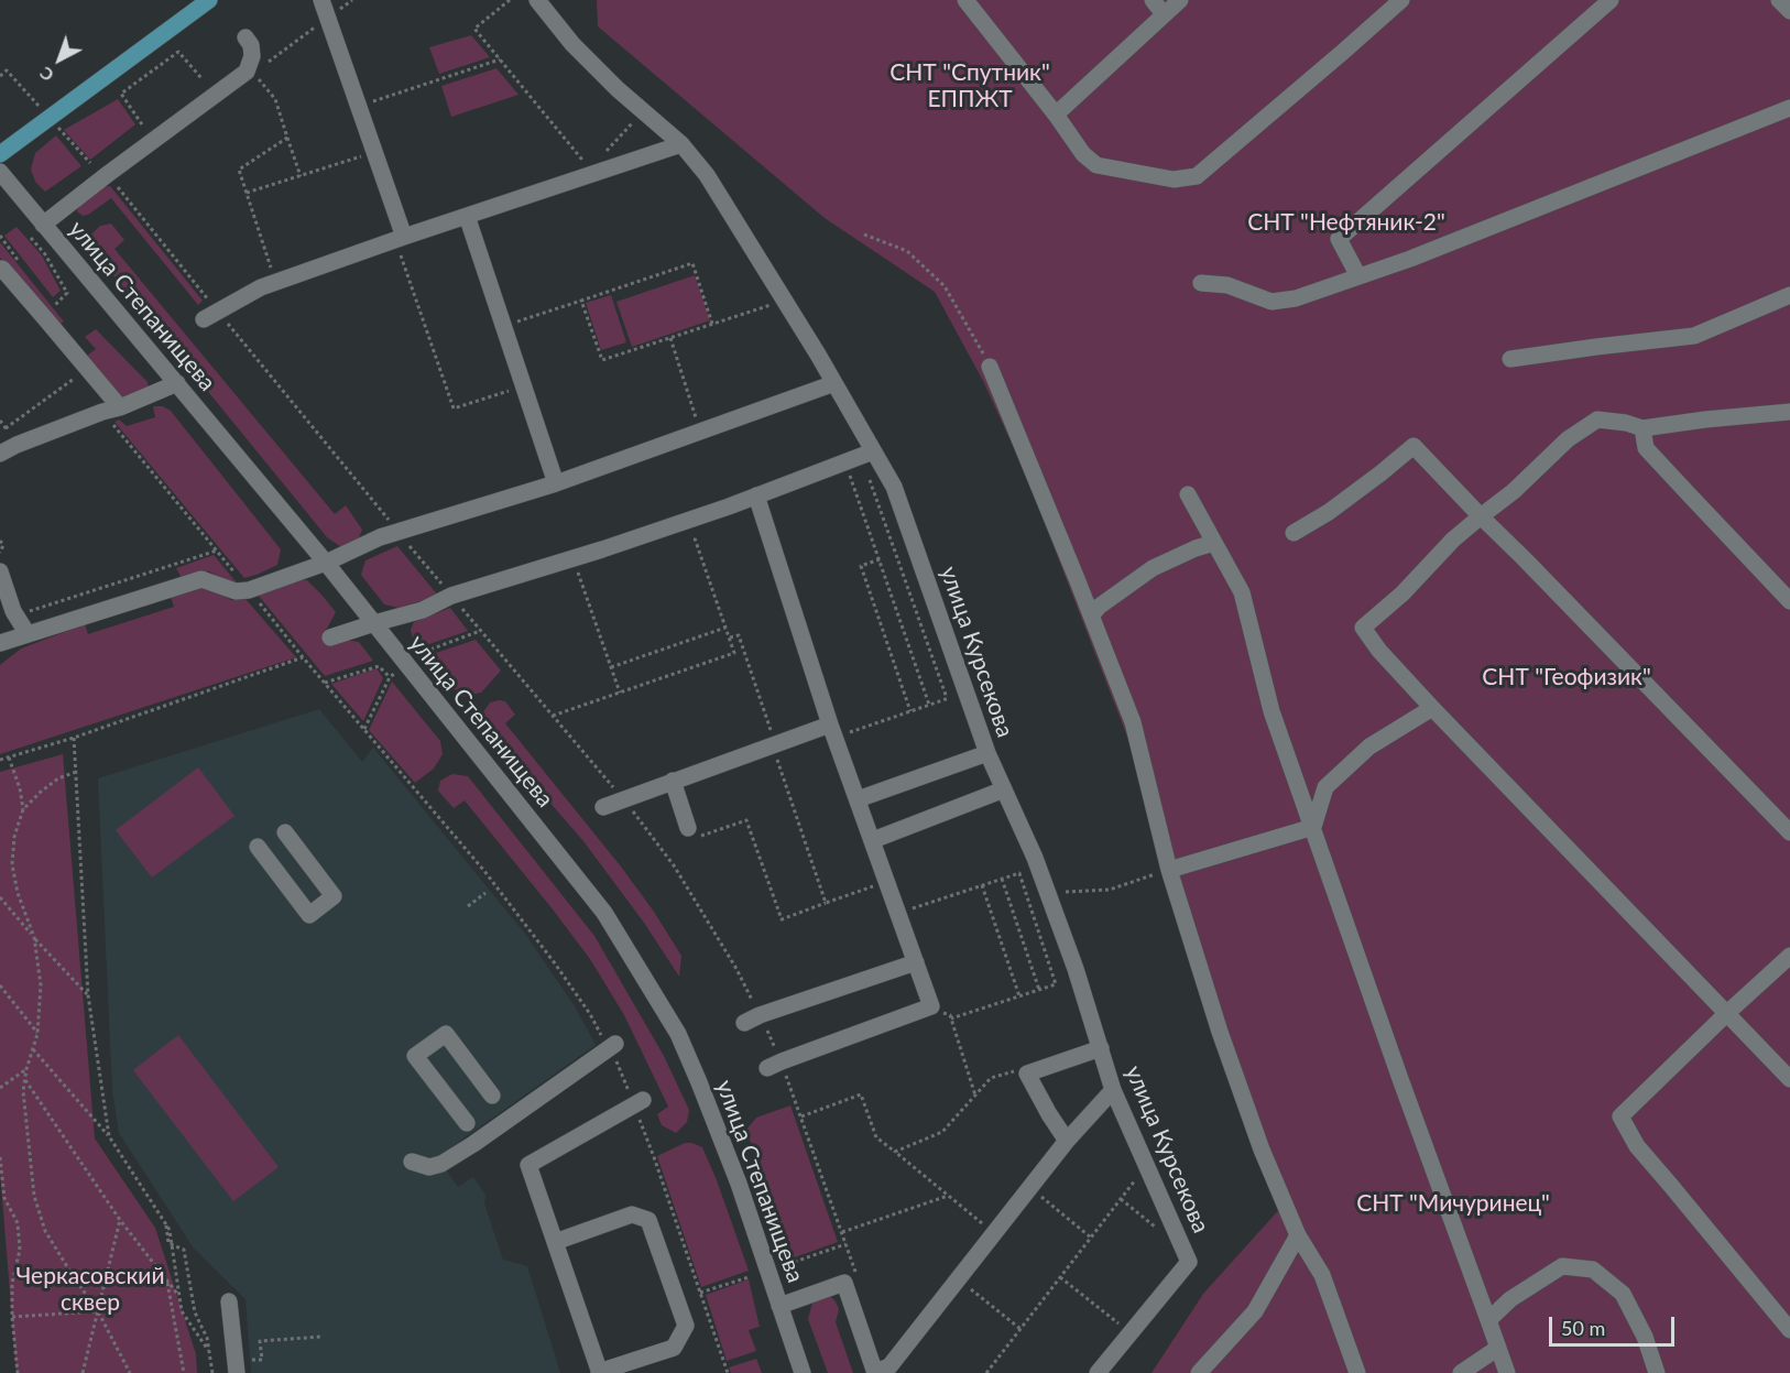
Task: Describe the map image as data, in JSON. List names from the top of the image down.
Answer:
{
  "streets": {
    "street": ["улица Степанищева", "улица Курсекова"]
  },
  "parks": [
    "СНТ \"Спутник\" ЕППЖТ",
    "СНТ \"Нефтяник-2\"",
    "СНТ \"Геофизик\"",
    "СНТ \"Мичуринец\"",
    "Черкасовский сквер"
  ],
  "scale_bar": "50 m",
  "north": "bottom left"
}
